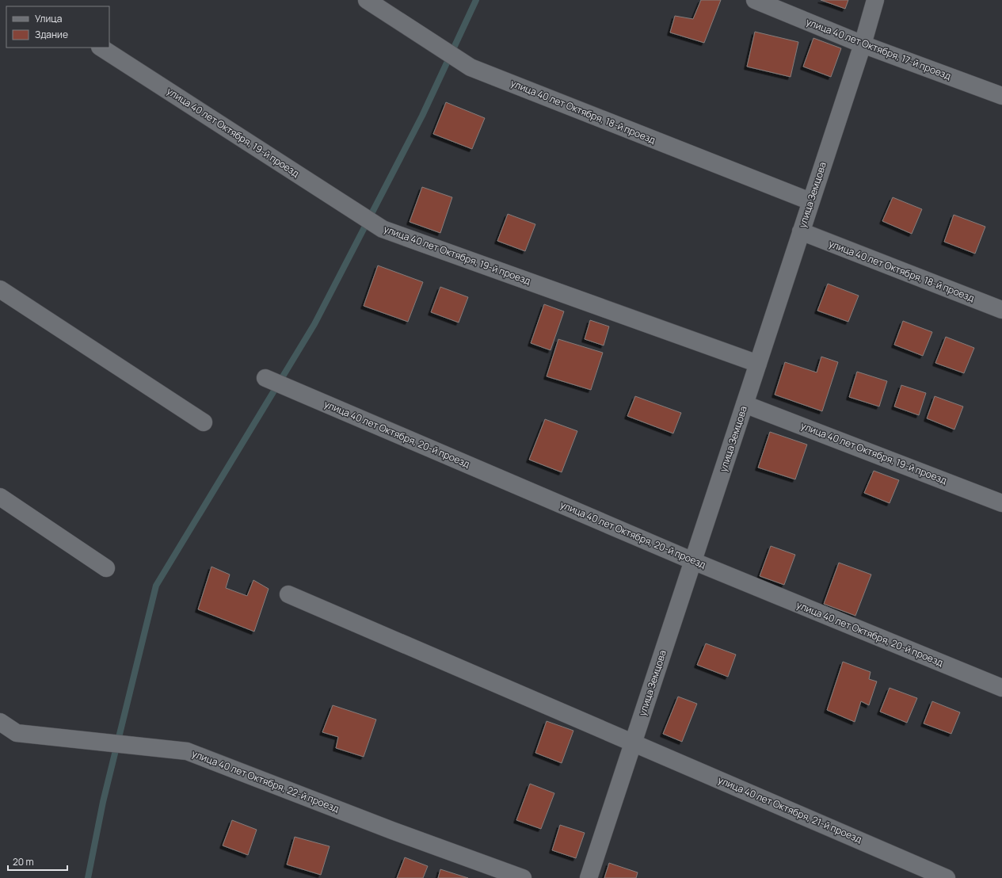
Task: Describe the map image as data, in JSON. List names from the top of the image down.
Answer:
{
  "streets": {
    "street": [
      "улица 40 лет Октября, 17-й проезд",
      "улица 40 лет Октября, 18-й проезд",
      "улица 40 лет Октября, 19-й проезд",
      "улица Земцова",
      "улица 40 лет Октября, 20-й проезд",
      "улица 40 лет Октября, 22-й проезд",
      "улица 40 лет Октября, 21-й проезд"
    ]
  },
  "crossings": [
    ["улица 40 лет Октября, 17-й проезд", "улица Земцова"],
    ["улица 40 лет Октября, 18-й проезд", "улица Земцова"],
    ["улица 40 лет Октября, 19-й проезд", "улица Земцова"],
    ["улица Земцова", "улица 40 лет Октября, 20-й проезд"],
    ["улица Земцова", "улица 40 лет Октября, 21-й проезд"]
  ],
  "legend": ["Улица", "Здание"],
  "scale_bar": "20 m"
}
